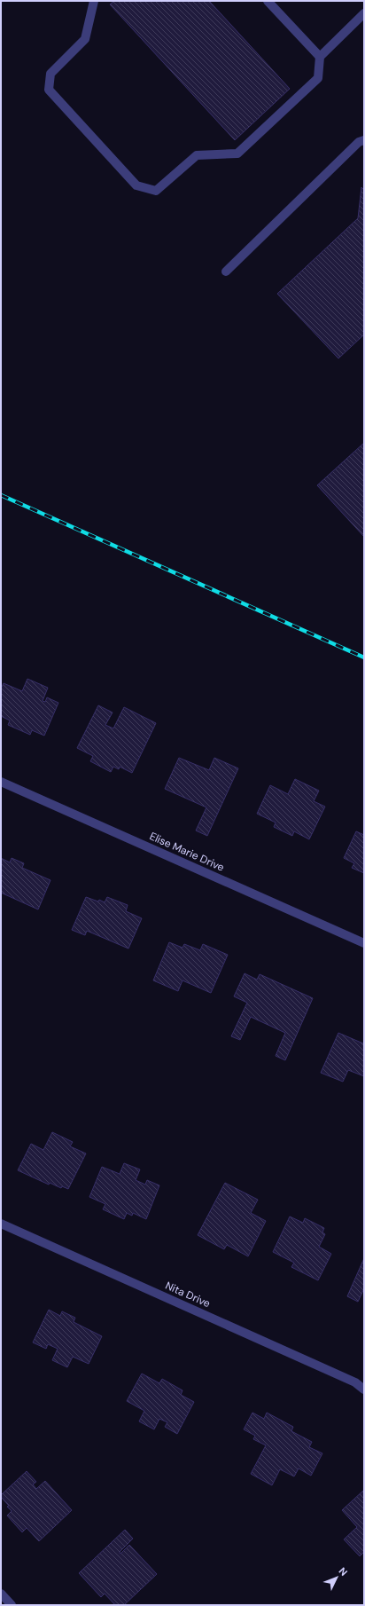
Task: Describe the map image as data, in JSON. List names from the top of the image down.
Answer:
{
  "streets": {
    "street": ["Elise Marie Drive", "Nita Drive"]
  },
  "north": "top right"
}
